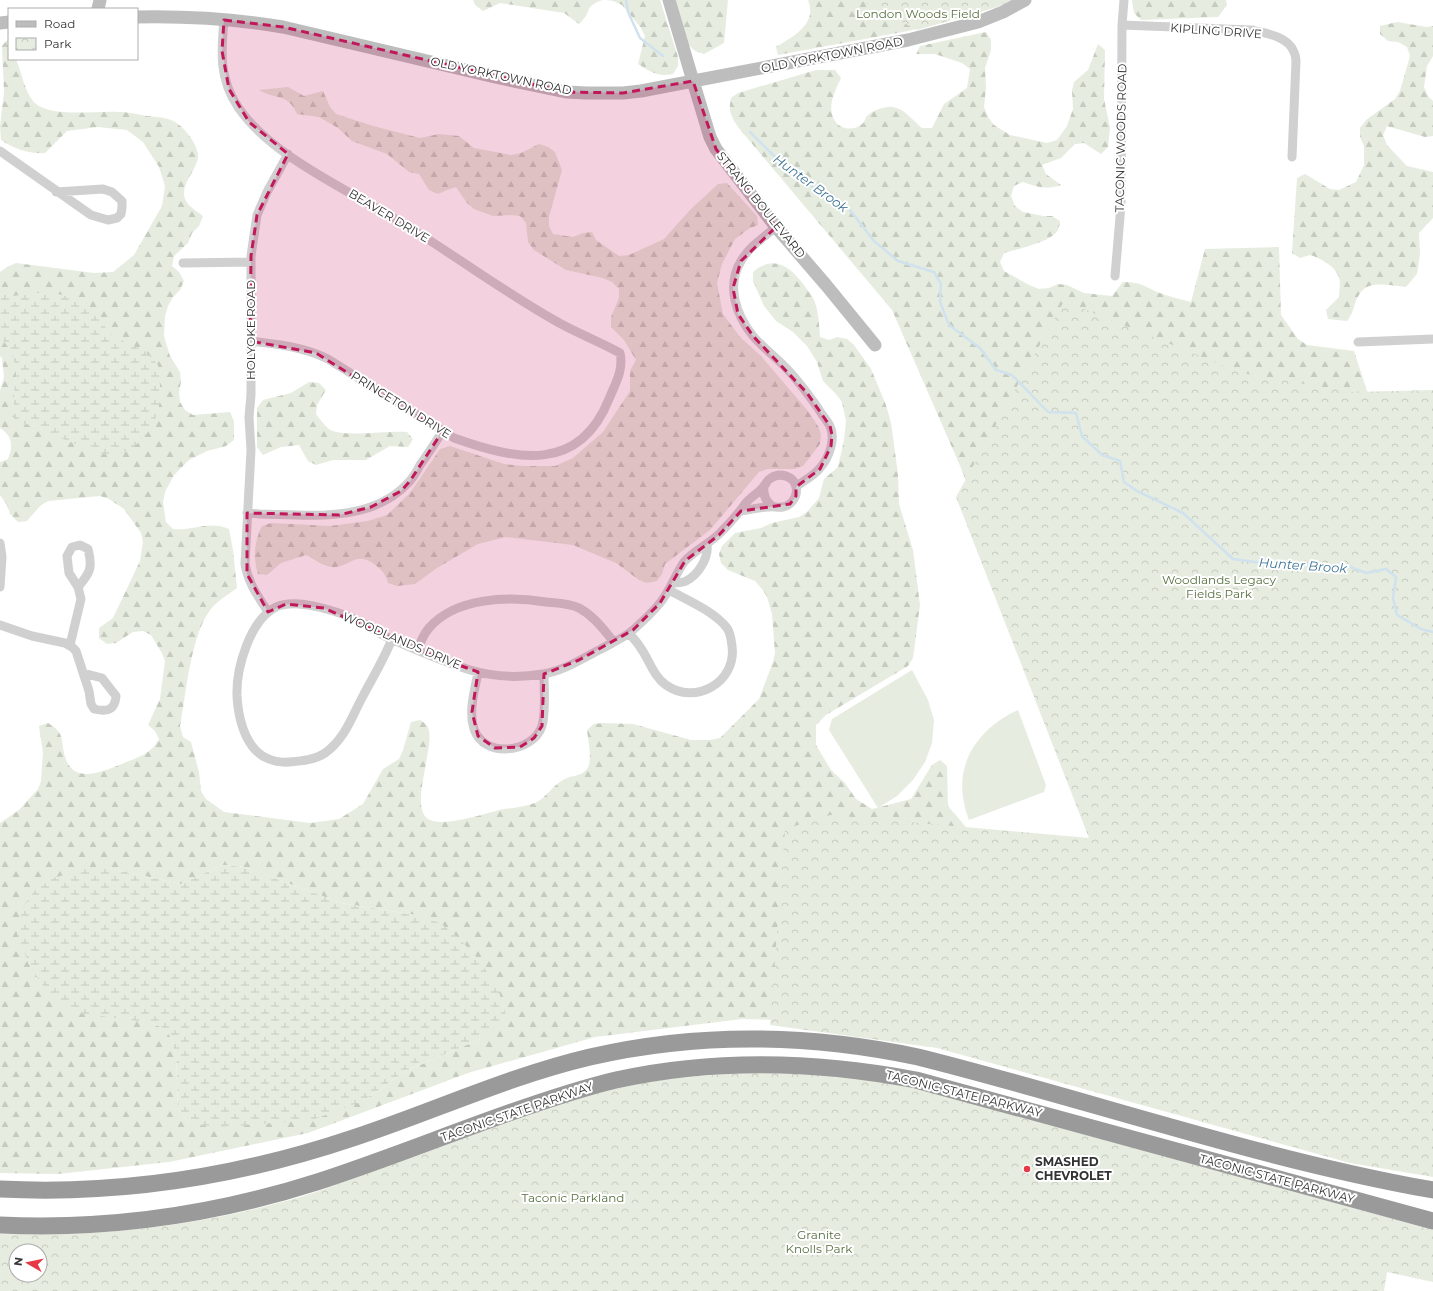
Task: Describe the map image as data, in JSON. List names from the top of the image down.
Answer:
{
  "streets": {
    "highway": ["TACONIC STATE PARKWAY"],
    "main road": ["OLD YORKTOWN ROAD", "STRANG BOULEVARD"],
    "street": [
      "KIPLING DRIVE",
      "TACONIC WOODS ROAD",
      "BEAVER DRIVE",
      "HOLYOKE ROAD",
      "PRINCETON DRIVE",
      "WOODLANDS DRIVE"
    ]
  },
  "crossings": [
    ["KIPLING DRIVE", "TACONIC WOODS ROAD"],
    ["OLD YORKTOWN ROAD", "STRANG BOULEVARD"],
    ["OLD YORKTOWN ROAD", "BEAVER DRIVE"],
    ["BEAVER DRIVE", "HOLYOKE ROAD"],
    ["BEAVER DRIVE", "PRINCETON DRIVE"],
    ["HOLYOKE ROAD", "PRINCETON DRIVE"],
    ["HOLYOKE ROAD", "WOODLANDS DRIVE"]
  ],
  "water": ["Hunter Brook"],
  "parks": [
    "London Woods Field",
    "Woodlands Legacy Fields Park",
    "Taconic Parkland",
    "Granite Knolls Park"
  ],
  "places": ["SMASHED CHEVROLET"],
  "legend": ["Road", "Park"],
  "north": "left"
}
